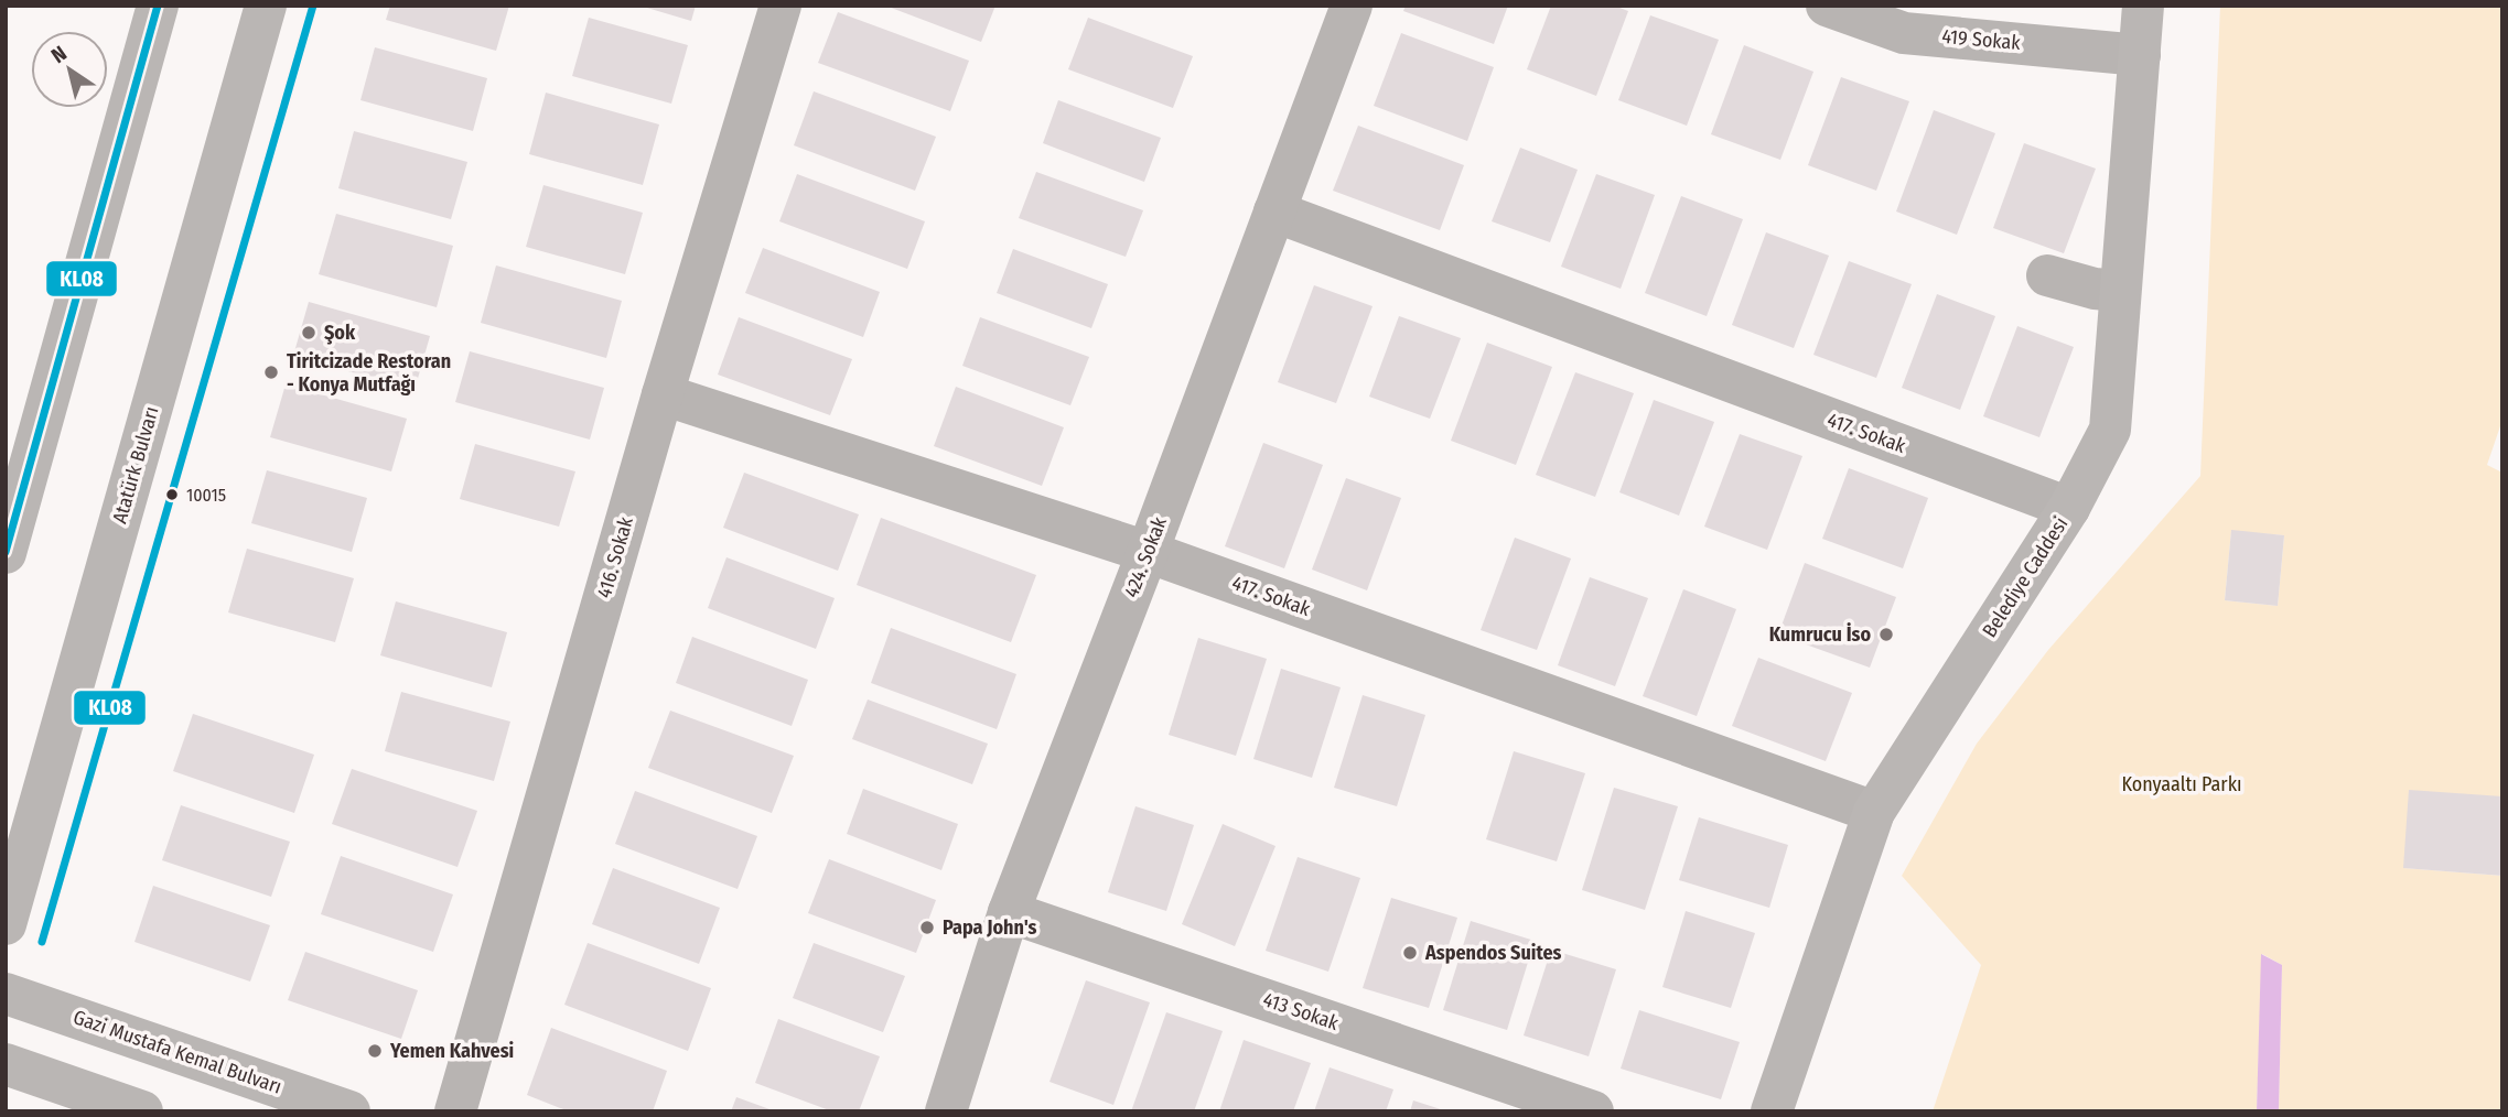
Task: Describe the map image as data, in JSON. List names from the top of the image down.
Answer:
{
  "streets": {
    "main road": ["Atatürk Bulvarı", "Belediye Caddesi", "Gazi Mustafa Kemal Bulvarı"],
    "street": [
      "419 Sokak",
      "417. Sokak",
      "416. Sokak",
      "424. Sokak",
      "413 Sokak"
    ]
  },
  "crossings": [
    ["419 Sokak", "Belediye Caddesi"],
    ["417. Sokak", "416. Sokak"],
    ["417. Sokak", "424. Sokak"],
    ["417. Sokak", "Belediye Caddesi"],
    ["424. Sokak", "413 Sokak"]
  ],
  "parks": ["Konyaaltı Parkı"],
  "places": [
    "Şok",
    "Tiritcizade Restoran - Konya Mutfağı",
    "10015",
    "Kumrucu İso",
    "Papa John's",
    "Aspendos Suites",
    "Yemen Kahvesi"
  ],
  "lines": ["transit line KL08"],
  "north": "top left"
}
